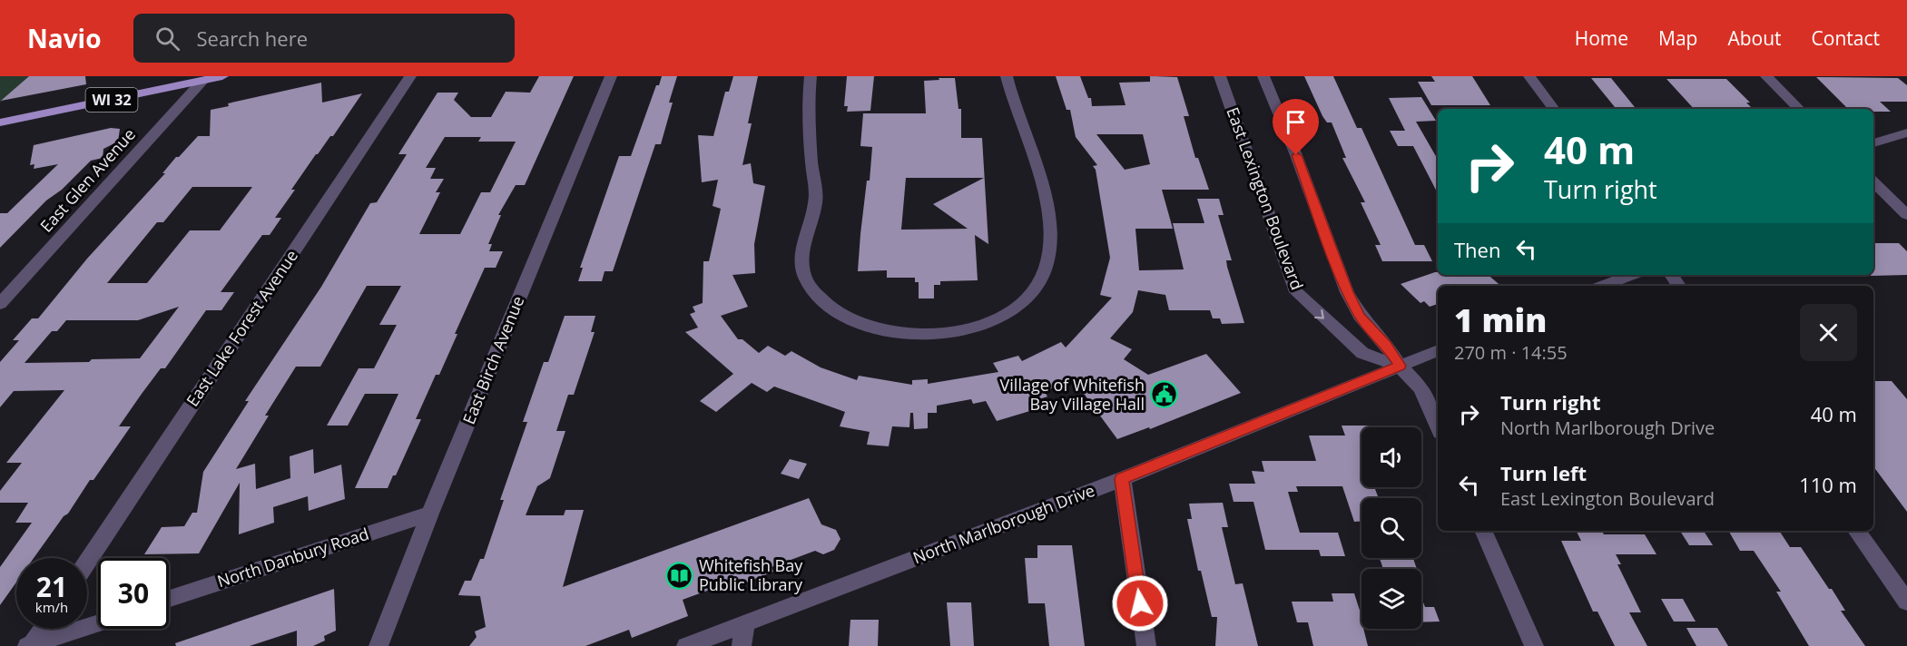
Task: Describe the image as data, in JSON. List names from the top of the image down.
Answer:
{
  "streets": {
    "main road": ["WI 32"],
    "street": [
      "East Glen Avenue",
      "East Lexington Boulevard",
      "East Lake Forest Avenue",
      "East Birch Avenue",
      "North Marlborough Drive",
      "North Danbury Road"
    ]
  },
  "crossings": [
    ["WI 32", "East Glen Avenue"],
    ["East Lexington Boulevard", "North Marlborough Drive"],
    ["East Birch Avenue", "North Danbury Road"]
  ],
  "places": {
    "public building": ["Village of Whitefish Bay Village Hall"],
    "library": ["Whitefish Bay Public Library"]
  },
  "page": {
    "header": "Navio",
    "search": "Search here",
    "nav": [
      "Home",
      "Map",
      "About",
      "Contact"
    ],
    "turn": ["40 m", "Turn right"],
    "then": "Then",
    "heading": ["1 min", "270 m · 14:55"],
    "list": [
      {
        "name": "Turn right",
        "note": "North Marlborough Drive",
        "value": "40 m"
      },
      {
        "name": "Turn left",
        "note": "East Lexington Boulevard",
        "value": "110 m"
      }
    ],
    "speed": "21 km/h",
    "limit": "30"
  }
}
